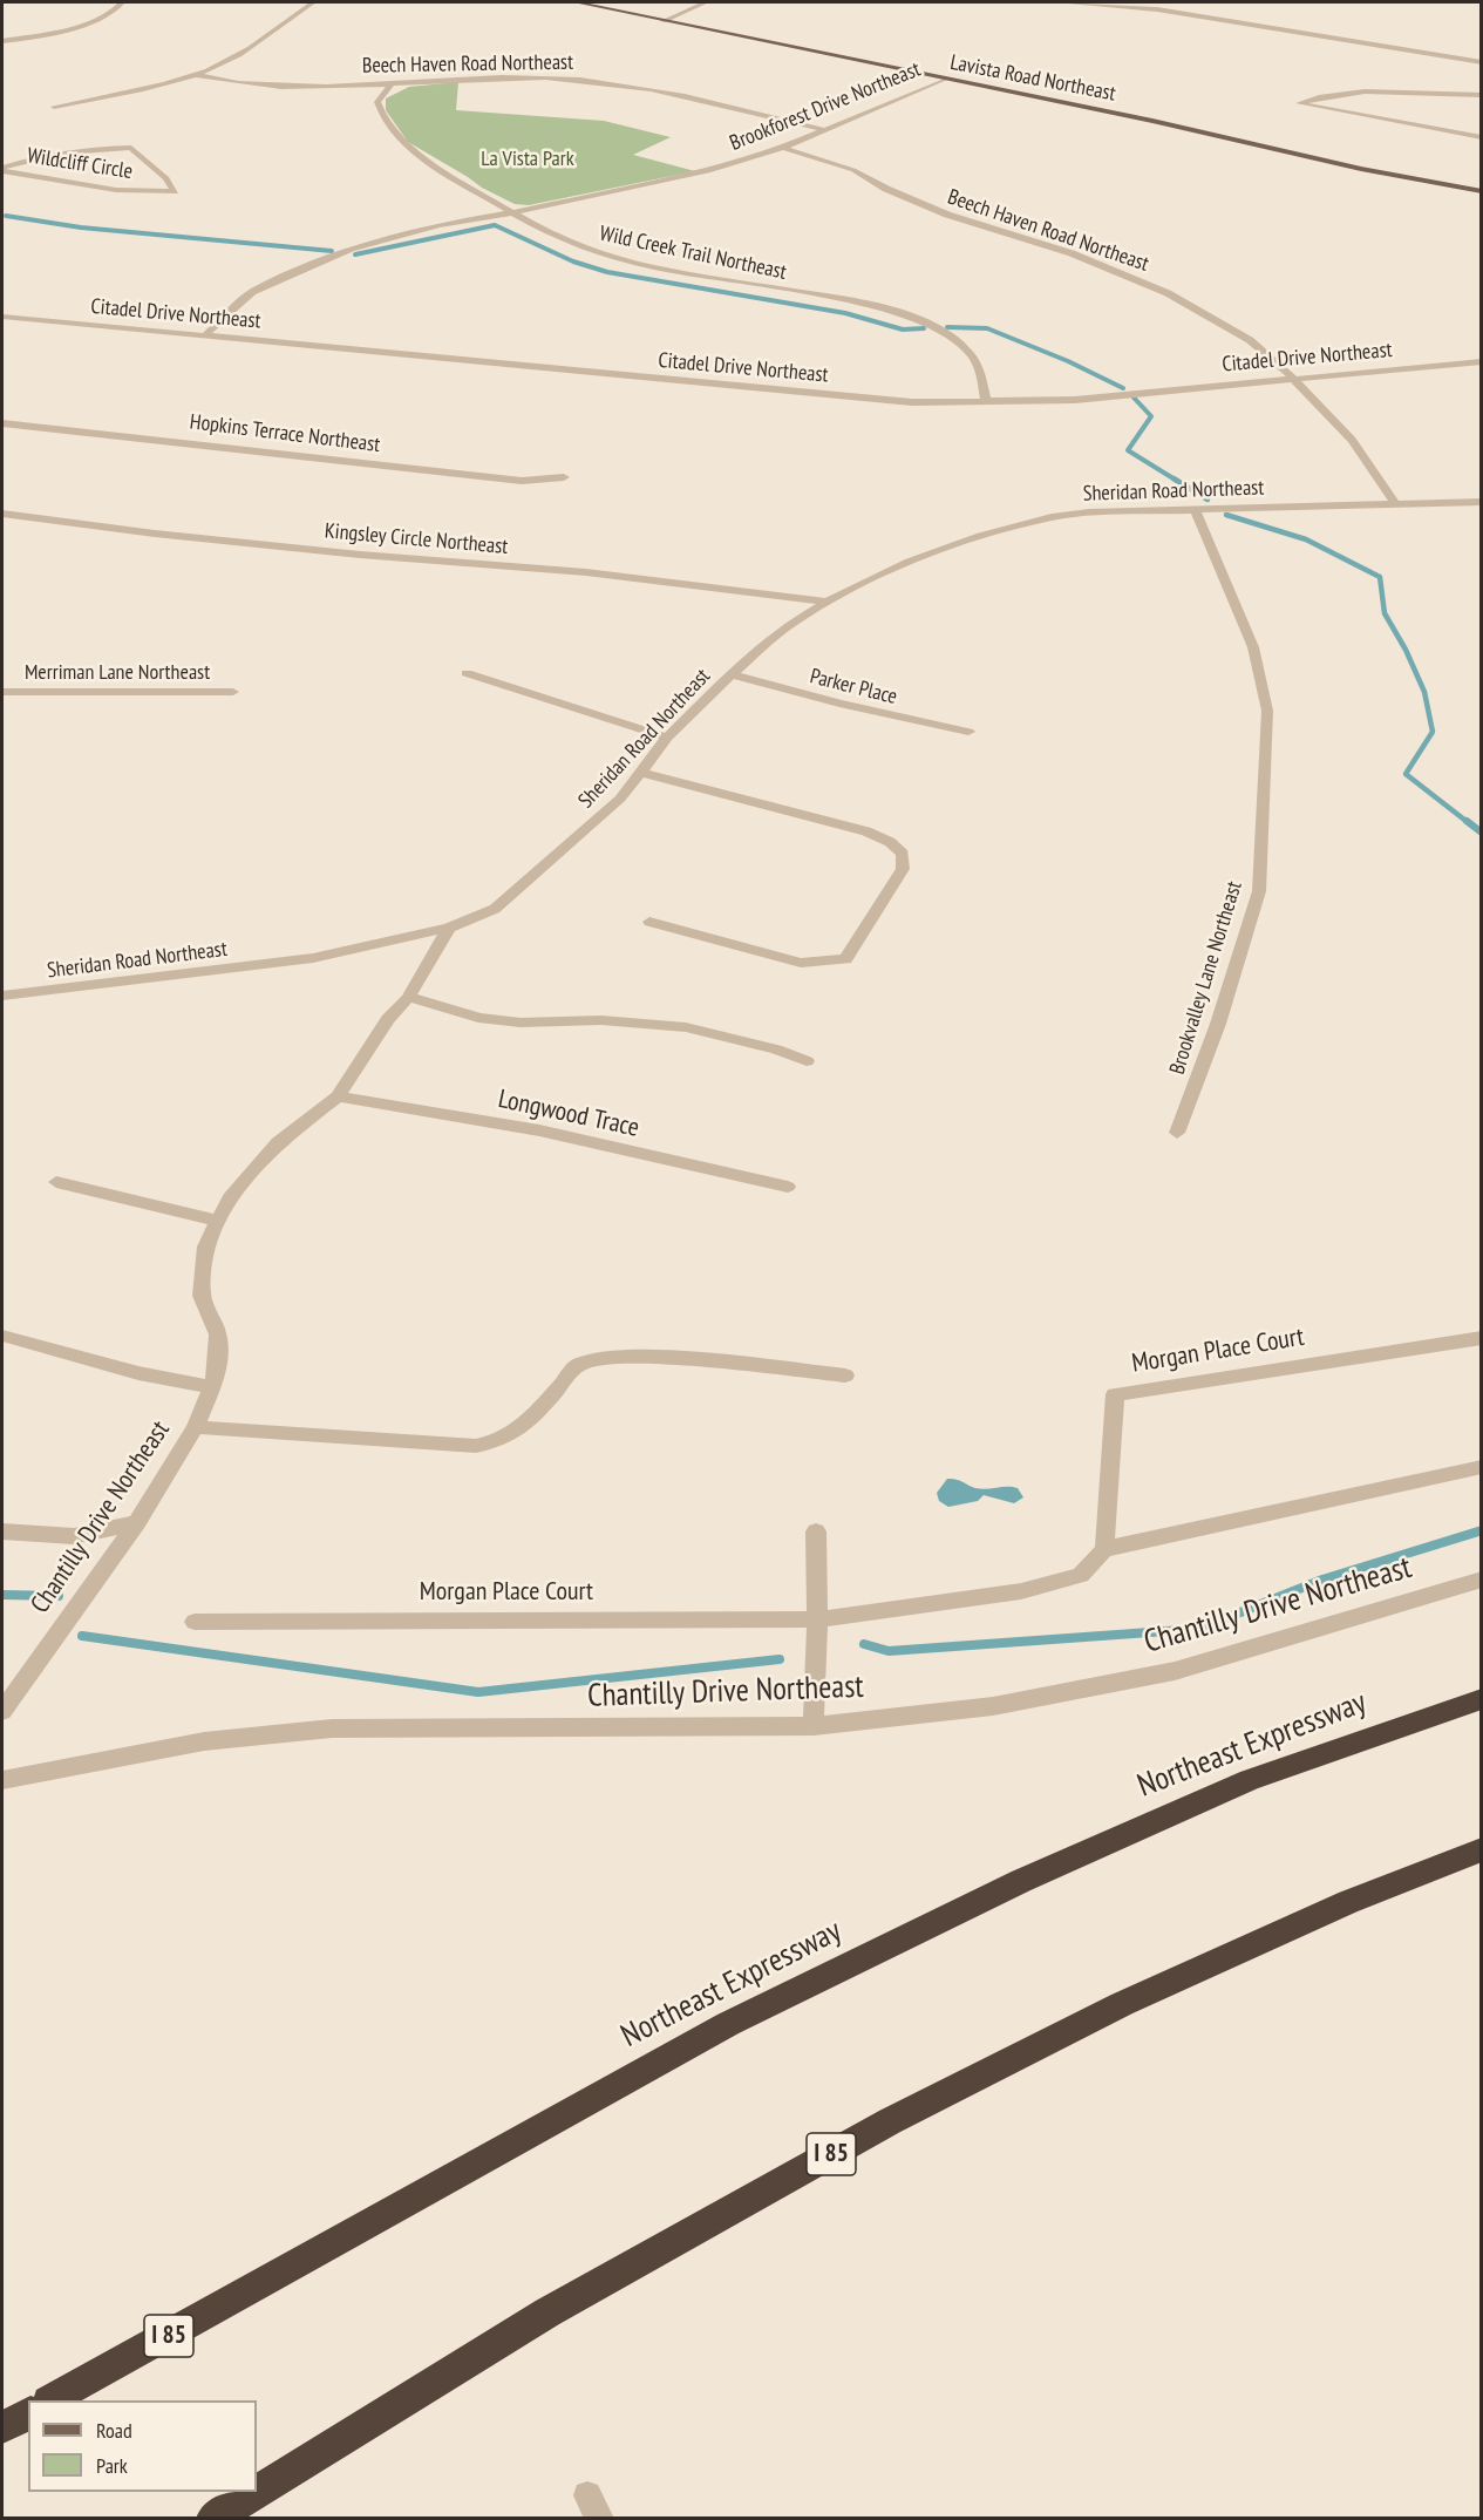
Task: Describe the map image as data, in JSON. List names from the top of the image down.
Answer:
{
  "streets": {
    "highway": ["Northeast Expressway", "I 85"],
    "main road": ["Lavista Road Northeast"],
    "street": [
      "Beech Haven Road Northeast",
      "Brookforest Drive Northeast",
      "Wildcliff Circle",
      "Wild Creek Trail Northeast",
      "Citadel Drive Northeast",
      "Hopkins Terrace Northeast",
      "Sheridan Road Northeast",
      "Kingsley Circle Northeast",
      "Merriman Lane Northeast",
      "Parker Place",
      "Brookvalley Lane Northeast",
      "Longwood Trace",
      "Morgan Place Court",
      "Chantilly Drive Northeast"
    ]
  },
  "crossings": [
    ["Beech Haven Road Northeast", "Brookforest Drive Northeast"],
    ["Beech Haven Road Northeast", "Wild Creek Trail Northeast"],
    ["Beech Haven Road Northeast", "Citadel Drive Northeast"],
    ["Beech Haven Road Northeast", "Sheridan Road Northeast"],
    ["Lavista Road Northeast", "Brookforest Drive Northeast"],
    ["Brookforest Drive Northeast", "Wild Creek Trail Northeast"],
    ["Brookforest Drive Northeast", "Citadel Drive Northeast"],
    ["Wild Creek Trail Northeast", "Citadel Drive Northeast"],
    ["Sheridan Road Northeast", "Kingsley Circle Northeast"],
    ["Sheridan Road Northeast", "Parker Place"],
    ["Sheridan Road Northeast", "Brookvalley Lane Northeast"],
    ["Sheridan Road Northeast", "Chantilly Drive Northeast"],
    ["Longwood Trace", "Chantilly Drive Northeast"]
  ],
  "parks": ["La Vista Park"],
  "legend": ["Road", "Park"]
}
